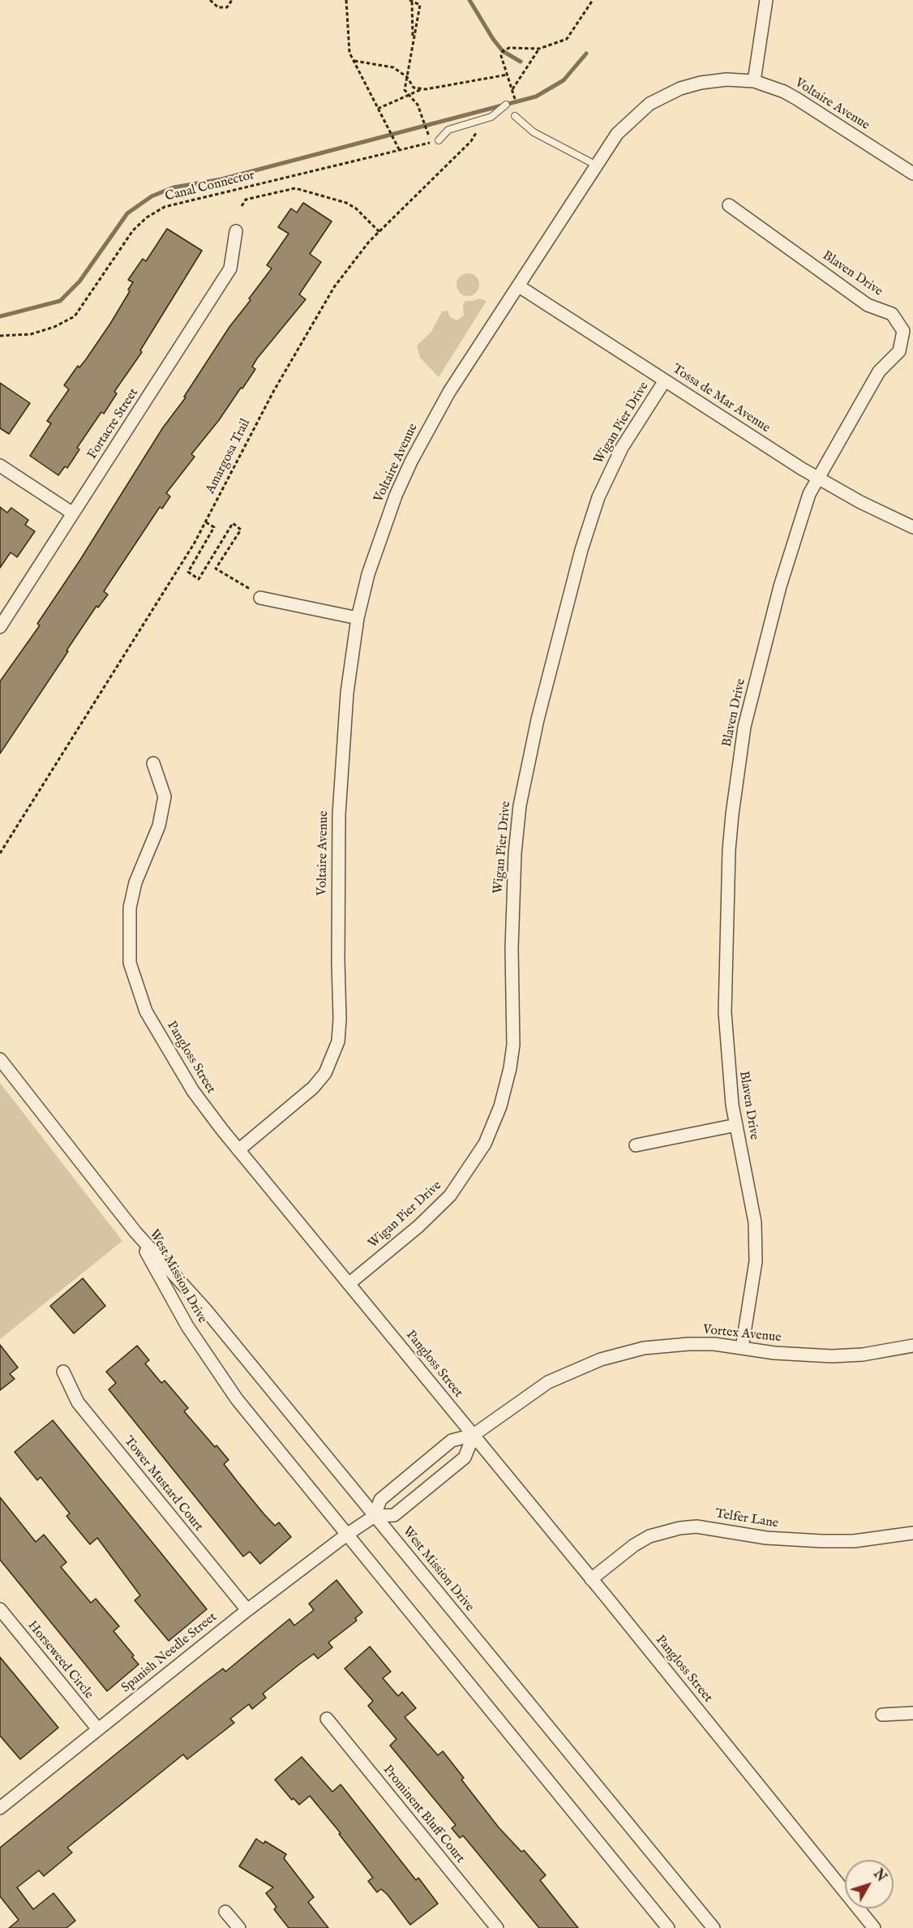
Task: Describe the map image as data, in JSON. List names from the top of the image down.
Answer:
{
  "streets": {
    "street": [
      "Voltaire Avenue",
      "Blaven Drive",
      "Tossa de Mar Avenue",
      "Wigan Pier Drive",
      "Fortacre Street",
      "Pangloss Street",
      "West Mission Drive",
      "Vortex Avenue",
      "Tower Mustard Court",
      "Telfer Lane",
      "Spanish Needle Street",
      "Horseweed Circle",
      "Prominent Bluff Court"
    ],
    "path": ["Canal Connector", "Amargosa Trail"]
  },
  "crossings": [
    ["Voltaire Avenue", "Tossa de Mar Avenue"],
    ["Voltaire Avenue", "Pangloss Street"],
    ["Blaven Drive", "Tossa de Mar Avenue"],
    ["Blaven Drive", "Vortex Avenue"],
    ["Tossa de Mar Avenue", "Wigan Pier Drive"],
    ["Wigan Pier Drive", "Pangloss Street"],
    ["Pangloss Street", "Vortex Avenue"],
    ["Pangloss Street", "Telfer Lane"],
    ["West Mission Drive", "Vortex Avenue"],
    ["West Mission Drive", "Spanish Needle Street"],
    ["Vortex Avenue", "Spanish Needle Street"],
    ["Tower Mustard Court", "Spanish Needle Street"],
    ["Spanish Needle Street", "Horseweed Circle"]
  ],
  "north": "top right"
}
